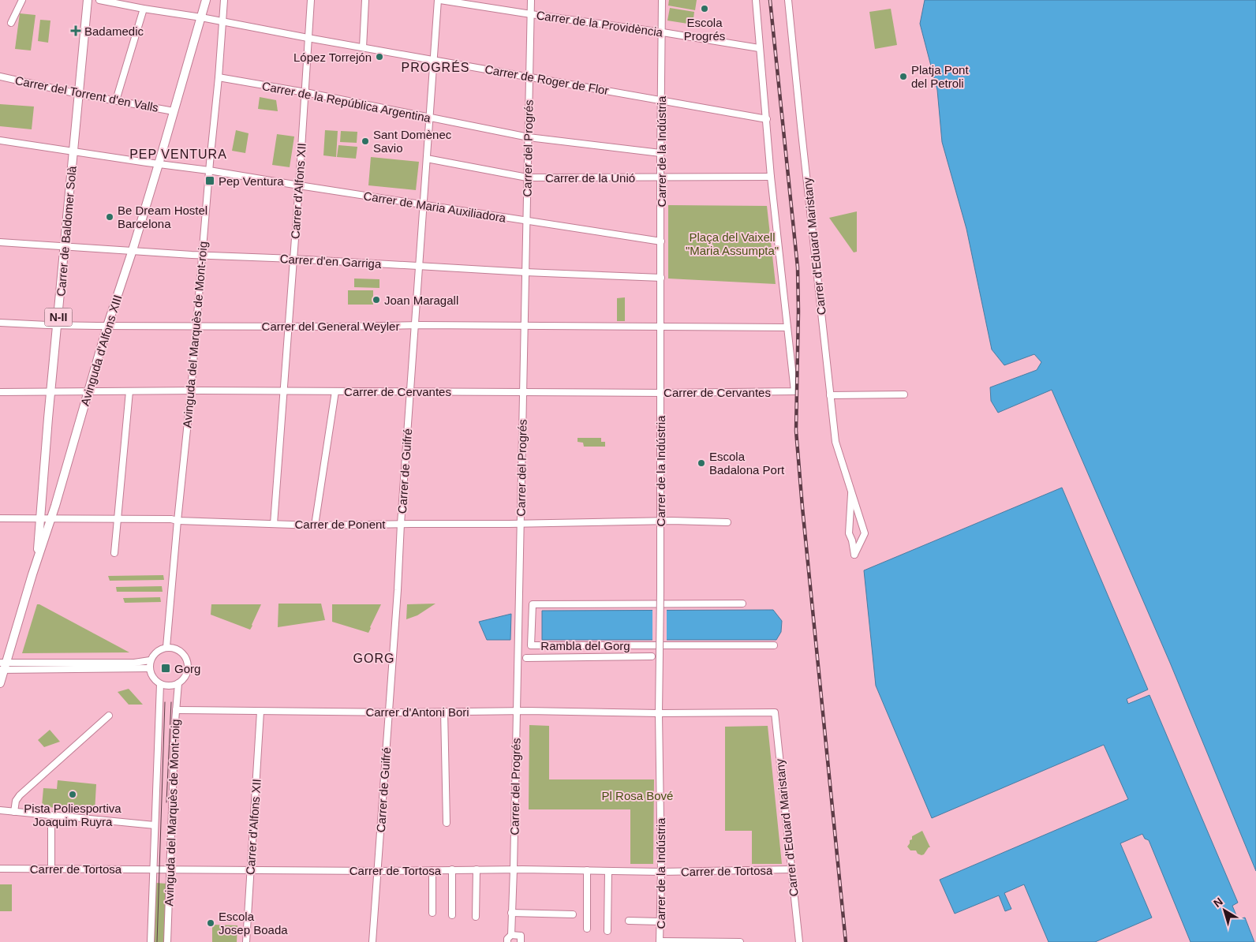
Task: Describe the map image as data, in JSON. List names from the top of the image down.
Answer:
{
  "streets": {
    "main road": ["Carrer de Baldomer Solà", "N-II", "Avinguda d'Alfons XIII"],
    "street": [
      "Carrer de la Providència",
      "Carrer de Roger de Flor",
      "Carrer del Torrent d'en Valls",
      "Carrer de la República Argentina",
      "Carrer del Progrés",
      "Carrer de la Indústria",
      "Carrer de la Unió",
      "Carrer d'Alfons XII",
      "Carrer de Maria Auxiliadora",
      "Carrer d'Eduard Maristany",
      "Carrer d'en Garriga",
      "Carrer del General Weyler",
      "Avinguda del Marquès de Mont-roig",
      "Carrer de Cervantes",
      "Carrer de Guifré",
      "Carrer de Ponent",
      "Rambla del Gorg",
      "Carrer d'Antoni Bori",
      "Carrer de Tortosa"
    ]
  },
  "crossings": [
    ["Carrer de la Providència", "Carrer del Progrés"],
    ["Carrer de la Providència", "Carrer de la Indústria"],
    ["Carrer de la Providència", "Carrer de Guifré"],
    ["Carrer de Roger de Flor", "Carrer del Progrés"],
    ["Carrer de Roger de Flor", "Carrer de la Indústria"],
    ["Carrer de Roger de Flor", "Carrer d'Alfons XII"],
    ["Carrer de Roger de Flor", "N-II"],
    ["Carrer de Roger de Flor", "Avinguda del Marquès de Mont-roig"],
    ["Carrer de Roger de Flor", "Avinguda d'Alfons XIII"],
    ["Carrer de Roger de Flor", "Carrer de Guifré"],
    ["Carrer del Torrent d'en Valls", "Carrer de Baldomer Solà"],
    ["Carrer del Torrent d'en Valls", "Avinguda d'Alfons XIII"],
    ["Carrer de la República Argentina", "Carrer del Progrés"],
    ["Carrer de la República Argentina", "Carrer de la Indústria"],
    ["Carrer de la República Argentina", "Carrer d'Alfons XII"],
    ["Carrer de la República Argentina", "Avinguda del Marquès de Mont-roig"],
    ["Carrer de la República Argentina", "Carrer de Guifré"],
    ["Carrer del Progrés", "Carrer de la Unió"],
    ["Carrer del Progrés", "Carrer de Maria Auxiliadora"],
    ["Carrer del Progrés", "Carrer d'en Garriga"],
    ["Carrer del Progrés", "Carrer del General Weyler"],
    ["Carrer del Progrés", "Carrer de Cervantes"],
    ["Carrer del Progrés", "Carrer de Ponent"],
    ["Carrer del Progrés", "Carrer d'Antoni Bori"],
    ["Carrer del Progrés", "Carrer de Tortosa"],
    ["Carrer de la Indústria", "Carrer de la Unió"],
    ["Carrer de la Indústria", "Carrer de Maria Auxiliadora"],
    ["Carrer de la Indústria", "Carrer d'en Garriga"],
    ["Carrer de la Indústria", "Carrer del General Weyler"],
    ["Carrer de la Indústria", "Carrer de Cervantes"],
    ["Carrer de la Indústria", "Carrer de Ponent"],
    ["Carrer de la Indústria", "Carrer d'Antoni Bori"],
    ["Carrer de la Indústria", "Carrer de Tortosa"],
    ["Carrer de la Unió", "Carrer de Guifré"],
    ["Carrer d'Alfons XII", "Carrer de Maria Auxiliadora"],
    ["Carrer d'Alfons XII", "Carrer d'en Garriga"],
    ["Carrer d'Alfons XII", "Carrer del General Weyler"],
    ["Carrer d'Alfons XII", "Carrer de Cervantes"],
    ["Carrer d'Alfons XII", "Carrer de Ponent"],
    ["Carrer d'Alfons XII", "Carrer d'Antoni Bori"],
    ["Carrer d'Alfons XII", "Carrer de Tortosa"],
    ["Carrer de Maria Auxiliadora", "Carrer de Baldomer Solà"],
    ["Carrer de Maria Auxiliadora", "Avinguda del Marquès de Mont-roig"],
    ["Carrer de Maria Auxiliadora", "Avinguda d'Alfons XIII"],
    ["Carrer de Maria Auxiliadora", "Carrer de Guifré"],
    ["Carrer de Baldomer Solà", "Carrer d'en Garriga"],
    ["Carrer de Baldomer Solà", "Carrer del General Weyler"],
    ["Carrer de Baldomer Solà", "Avinguda d'Alfons XIII"],
    ["Carrer de Baldomer Solà", "Carrer de Cervantes"],
    ["Carrer de Baldomer Solà", "Carrer de Ponent"],
    ["Carrer d'Eduard Maristany", "Carrer d'Antoni Bori"],
    ["Carrer d'Eduard Maristany", "Carrer de Tortosa"],
    ["Carrer d'en Garriga", "Avinguda del Marquès de Mont-roig"],
    ["Carrer d'en Garriga", "Avinguda d'Alfons XIII"],
    ["Carrer d'en Garriga", "Carrer de Guifré"],
    ["N-II", "Avinguda d'Alfons XIII"],
    ["Carrer del General Weyler", "Avinguda del Marquès de Mont-roig"],
    ["Carrer del General Weyler", "Avinguda d'Alfons XIII"],
    ["Carrer del General Weyler", "Carrer de Cervantes"],
    ["Carrer del General Weyler", "Carrer de Guifré"],
    ["Avinguda del Marquès de Mont-roig", "Carrer de Cervantes"],
    ["Avinguda del Marquès de Mont-roig", "Carrer de Ponent"],
    ["Avinguda del Marquès de Mont-roig", "Carrer d'Antoni Bori"],
    ["Avinguda del Marquès de Mont-roig", "Carrer de Tortosa"],
    ["Avinguda d'Alfons XIII", "Carrer de Cervantes"],
    ["Avinguda d'Alfons XIII", "Carrer de Ponent"],
    ["Carrer de Cervantes", "Carrer de Guifré"],
    ["Carrer de Guifré", "Carrer de Ponent"],
    ["Carrer de Guifré", "Carrer d'Antoni Bori"],
    ["Carrer de Guifré", "Carrer de Tortosa"]
  ],
  "districts": ["PROGRÉS", "PEP VENTURA", "GORG"],
  "parks": ["Plaça del Vaixell \"Maria Assumpta\"", "Pl Rosa Bové"],
  "places": {
    "other": [
      "Escola Progrés",
      "López Torrejón",
      "Platja Pont del Petroli",
      "Sant Domènec Savio",
      "Be Dream Hostel Barcelona",
      "Joan Maragall",
      "Escola Badalona Port",
      "Pista Poliesportiva Joaquim Ruyra",
      "Escola Josep Boada"
    ],
    "health": ["Badamedic"],
    "transit": ["Pep Ventura", "Gorg"]
  },
  "north": "top left"
}
